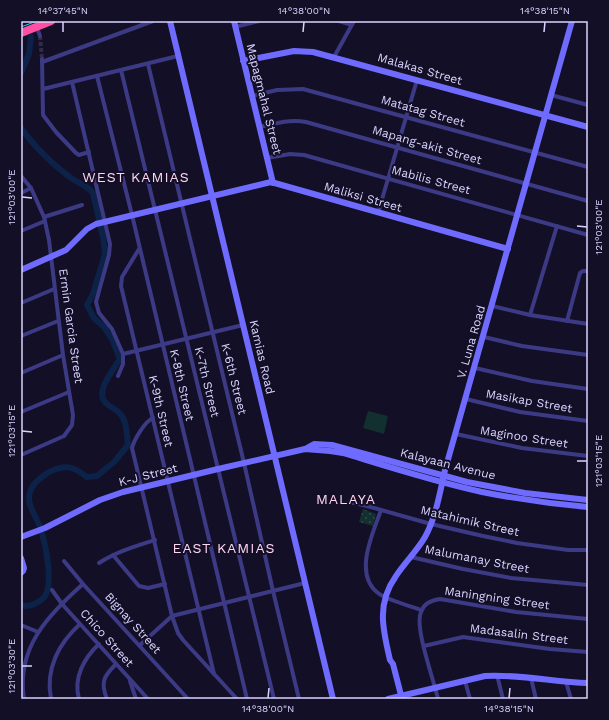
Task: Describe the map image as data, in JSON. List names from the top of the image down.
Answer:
{
  "streets": {
    "main road": [
      "Malakas Street",
      "Mapagmahal Street",
      "Maliksi Street",
      "V. Luna Road",
      "Kamias Road",
      "Kalayaan Avenue",
      "K-J Street"
    ],
    "street": [
      "Matatag Street",
      "Mapang-akit Street",
      "Mabilis Street",
      "Ermin Garcia Street",
      "K-6th Street",
      "K-7th Street",
      "K-8th Street",
      "Masikap Street",
      "K-9th Street",
      "Maginoo Street",
      "Matahimik Street",
      "Malumanay Street",
      "Maningning Street",
      "Bignay Street",
      "Madasalin Street",
      "Chico Street"
    ]
  },
  "crossings": [
    ["Malakas Street", "Mapagmahal Street"],
    ["Malakas Street", "V. Luna Road"],
    ["Mapagmahal Street", "Matatag Street"],
    ["Mapagmahal Street", "Mapang-akit Street"],
    ["Mapagmahal Street", "Mabilis Street"],
    ["Mapagmahal Street", "Maliksi Street"],
    ["Matatag Street", "V. Luna Road"],
    ["Mapang-akit Street", "V. Luna Road"],
    ["Mabilis Street", "V. Luna Road"],
    ["Maliksi Street", "Ermin Garcia Street"],
    ["Maliksi Street", "V. Luna Road"],
    ["Maliksi Street", "Kamias Road"],
    ["Maliksi Street", "K-6th Street"],
    ["Maliksi Street", "K-7th Street"],
    ["Maliksi Street", "K-8th Street"],
    ["V. Luna Road", "Masikap Street"],
    ["V. Luna Road", "Maginoo Street"],
    ["V. Luna Road", "Kalayaan Avenue"],
    ["V. Luna Road", "Matahimik Street"],
    ["V. Luna Road", "Malumanay Street"],
    ["Kamias Road", "Kalayaan Avenue"],
    ["Kamias Road", "K-J Street"],
    ["K-6th Street", "K-J Street"],
    ["K-7th Street", "K-J Street"],
    ["K-8th Street", "K-9th Street"],
    ["K-8th Street", "K-J Street"],
    ["K-9th Street", "K-J Street"],
    ["Kalayaan Avenue", "K-J Street"]
  ],
  "districts": ["WEST KAMIAS", "MALAYA", "EAST KAMIAS"],
  "coordinates": [
    "14°37'45\"N",
    "14°38'00\"N",
    "14°38'15\"N",
    "121°03'00\"E",
    "121°03'15\"E",
    "121°03'30\"E"
  ]
}
